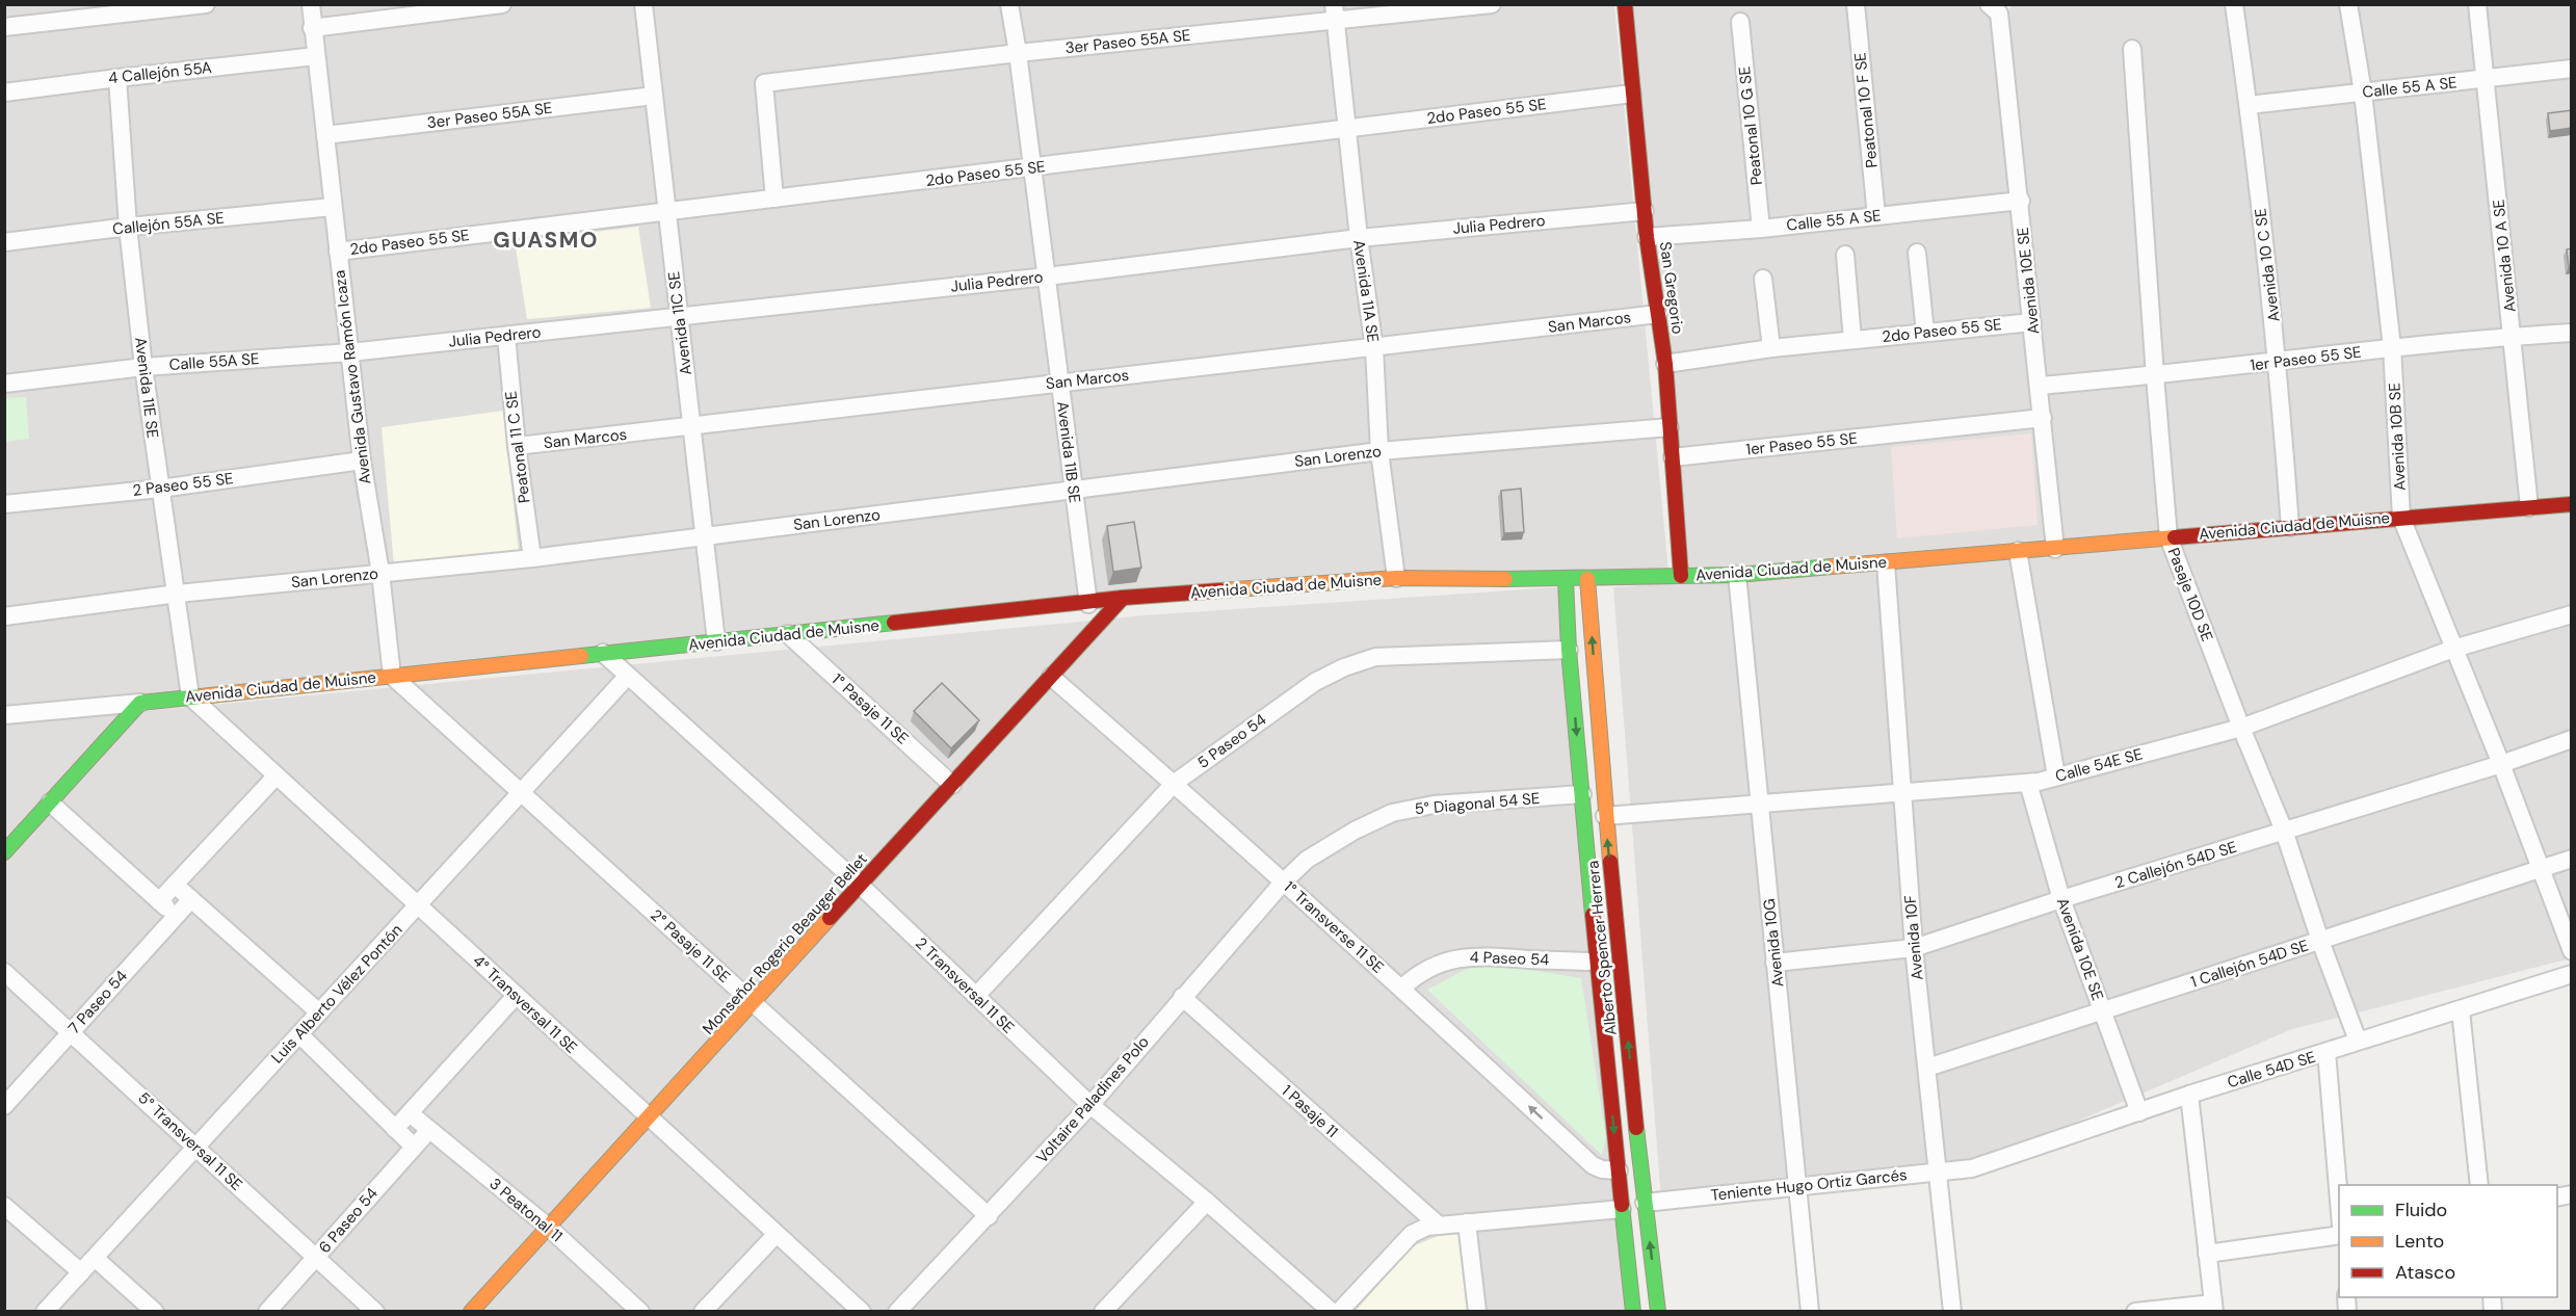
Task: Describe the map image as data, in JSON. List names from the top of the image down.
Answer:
{
  "streets": {
    "street": [
      "3er Paseo 55A SE",
      "4 Callejón 55A",
      "Calle 55 A SE",
      "Peatonal 10 F SE",
      "2do Paseo 55 SE",
      "Peatonal 10 G SE",
      "Callejón 55A SE",
      "Julia Pedrero",
      "Avenida 10 A SE",
      "Avenida 10 C SE",
      "Avenida 10E SE",
      "San Gregorio",
      "Avenida 11A SE",
      "San Marcos",
      "Avenida 11C SE",
      "1er Paseo 55 SE",
      "Calle 55A SE",
      "Avenida Gustavo Ramón Icaza",
      "Avenida 11E SE",
      "Avenida 10B SE",
      "Peatonal 11 C SE",
      "Avenida 11B SE",
      "San Lorenzo",
      "2 Paseo 55 SE",
      "Avenida Ciudad de Muisne",
      "Pasaje 10D SE",
      "1° Pasaje 11 SE",
      "5 Paseo 54",
      "Calle 54E SE",
      "5° Diagonal 54 SE",
      "2 Callejón 54D SE",
      "1° Transverse 11 SE",
      "Avenida 10F",
      "Avenida 10G",
      "Monseñor Rogerio Beauger Bellet",
      "2° Pasaje 11 SE",
      "Alberto Spencer Herrera",
      "4 Paseo 54",
      "1 Callejón 54D SE",
      "2 Transversal 11 SE",
      "Luis Alberto Vélez Pontón",
      "7 Paseo 54",
      "4° Transversal 11 SE",
      "Calle 54D SE",
      "Voltaire Paladines Polo",
      "1 Pasaje 11",
      "5° Transversal 11 SE",
      "Teniente Hugo Ortiz Garcés",
      "3 Peatonal 11",
      "6 Paseo 54"
    ]
  },
  "crossings": [
    ["3er Paseo 55A SE", "2do Paseo 55 SE"],
    ["3er Paseo 55A SE", "Avenida 11A SE"],
    ["3er Paseo 55A SE", "Avenida 11C SE"],
    ["3er Paseo 55A SE", "Avenida Gustavo Ramón Icaza"],
    ["3er Paseo 55A SE", "Avenida 11B SE"],
    ["4 Callejón 55A", "Avenida Gustavo Ramón Icaza"],
    ["4 Callejón 55A", "Avenida 11E SE"],
    ["Calle 55 A SE", "Peatonal 10 F SE"],
    ["Calle 55 A SE", "Peatonal 10 G SE"],
    ["Calle 55 A SE", "Avenida 10 A SE"],
    ["Calle 55 A SE", "Avenida 10 C SE"],
    ["Calle 55 A SE", "Avenida 10E SE"],
    ["Calle 55 A SE", "San Gregorio"],
    ["Calle 55 A SE", "Avenida 10B SE"],
    ["2do Paseo 55 SE", "Avenida 10E SE"],
    ["2do Paseo 55 SE", "San Gregorio"],
    ["2do Paseo 55 SE", "Avenida 11A SE"],
    ["2do Paseo 55 SE", "Avenida 11C SE"],
    ["2do Paseo 55 SE", "Avenida Gustavo Ramón Icaza"],
    ["2do Paseo 55 SE", "Avenida 11B SE"],
    ["Callejón 55A SE", "Avenida Gustavo Ramón Icaza"],
    ["Callejón 55A SE", "Avenida 11E SE"],
    ["Julia Pedrero", "San Gregorio"],
    ["Julia Pedrero", "Avenida 11A SE"],
    ["Julia Pedrero", "Avenida 11C SE"],
    ["Julia Pedrero", "Calle 55A SE"],
    ["Julia Pedrero", "Avenida Gustavo Ramón Icaza"],
    ["Julia Pedrero", "Peatonal 11 C SE"],
    ["Julia Pedrero", "Avenida 11B SE"],
    ["Avenida 10 A SE", "1er Paseo 55 SE"],
    ["Avenida 10 A SE", "Avenida Ciudad de Muisne"],
    ["Avenida 10 C SE", "1er Paseo 55 SE"],
    ["Avenida 10 C SE", "Avenida Ciudad de Muisne"],
    ["Avenida 10E SE", "1er Paseo 55 SE"],
    ["Avenida 10E SE", "Avenida Ciudad de Muisne"],
    ["Avenida 10E SE", "Calle 54E SE"],
    ["Avenida 10E SE", "2 Callejón 54D SE"],
    ["Avenida 10E SE", "1 Callejón 54D SE"],
    ["Avenida 10E SE", "Calle 54D SE"],
    ["San Gregorio", "San Marcos"],
    ["San Gregorio", "1er Paseo 55 SE"],
    ["San Gregorio", "San Lorenzo"],
    ["San Gregorio", "Avenida Ciudad de Muisne"],
    ["Avenida 11A SE", "San Marcos"],
    ["Avenida 11A SE", "San Lorenzo"],
    ["Avenida 11A SE", "Avenida Ciudad de Muisne"],
    ["San Marcos", "Avenida 11C SE"],
    ["San Marcos", "Peatonal 11 C SE"],
    ["San Marcos", "Avenida 11B SE"],
    ["Avenida 11C SE", "San Lorenzo"],
    ["Avenida 11C SE", "Avenida Ciudad de Muisne"],
    ["1er Paseo 55 SE", "Avenida 10B SE"],
    ["1er Paseo 55 SE", "Pasaje 10D SE"],
    ["Calle 55A SE", "Avenida Gustavo Ramón Icaza"],
    ["Calle 55A SE", "Avenida 11E SE"],
    ["Avenida Gustavo Ramón Icaza", "San Lorenzo"],
    ["Avenida Gustavo Ramón Icaza", "2 Paseo 55 SE"],
    ["Avenida Gustavo Ramón Icaza", "Avenida Ciudad de Muisne"],
    ["Avenida Gustavo Ramón Icaza", "2° Pasaje 11 SE"],
    ["Avenida 11E SE", "San Lorenzo"],
    ["Avenida 11E SE", "2 Paseo 55 SE"],
    ["Avenida 11E SE", "Avenida Ciudad de Muisne"],
    ["Avenida 11E SE", "4° Transversal 11 SE"],
    ["Avenida 10B SE", "Avenida Ciudad de Muisne"],
    ["Avenida 10B SE", "Calle 54E SE"],
    ["Avenida 10B SE", "2 Callejón 54D SE"],
    ["Avenida 10B SE", "1 Callejón 54D SE"],
    ["Peatonal 11 C SE", "San Lorenzo"],
    ["Avenida 11B SE", "San Lorenzo"],
    ["Avenida 11B SE", "Avenida Ciudad de Muisne"],
    ["Avenida Ciudad de Muisne", "Pasaje 10D SE"],
    ["Avenida Ciudad de Muisne", "1° Pasaje 11 SE"],
    ["Avenida Ciudad de Muisne", "Avenida 10F"],
    ["Avenida Ciudad de Muisne", "Avenida 10G"],
    ["Avenida Ciudad de Muisne", "Monseñor Rogerio Beauger Bellet"],
    ["Avenida Ciudad de Muisne", "2° Pasaje 11 SE"],
    ["Avenida Ciudad de Muisne", "Alberto Spencer Herrera"],
    ["Avenida Ciudad de Muisne", "2 Transversal 11 SE"],
    ["Avenida Ciudad de Muisne", "4° Transversal 11 SE"],
    ["Pasaje 10D SE", "Calle 54E SE"],
    ["Pasaje 10D SE", "2 Callejón 54D SE"],
    ["Pasaje 10D SE", "1 Callejón 54D SE"],
    ["Pasaje 10D SE", "Calle 54D SE"],
    ["1° Pasaje 11 SE", "Monseñor Rogerio Beauger Bellet"],
    ["5 Paseo 54", "1° Transverse 11 SE"],
    ["5 Paseo 54", "Alberto Spencer Herrera"],
    ["5 Paseo 54", "2 Transversal 11 SE"],
    ["Calle 54E SE", "Avenida 10F"],
    ["Calle 54E SE", "Avenida 10G"],
    ["Calle 54E SE", "Alberto Spencer Herrera"],
    ["5° Diagonal 54 SE", "1° Transverse 11 SE"],
    ["5° Diagonal 54 SE", "Alberto Spencer Herrera"],
    ["5° Diagonal 54 SE", "Voltaire Paladines Polo"],
    ["2 Callejón 54D SE", "Avenida 10F"],
    ["2 Callejón 54D SE", "Avenida 10G"],
    ["1° Transverse 11 SE", "Monseñor Rogerio Beauger Bellet"],
    ["1° Transverse 11 SE", "Alberto Spencer Herrera"],
    ["1° Transverse 11 SE", "4 Paseo 54"],
    ["1° Transverse 11 SE", "Voltaire Paladines Polo"],
    ["Avenida 10F", "1 Callejón 54D SE"],
    ["Avenida 10F", "Teniente Hugo Ortiz Garcés"],
    ["Avenida 10G", "Teniente Hugo Ortiz Garcés"],
    ["Monseñor Rogerio Beauger Bellet", "2° Pasaje 11 SE"],
    ["Monseñor Rogerio Beauger Bellet", "2 Transversal 11 SE"],
    ["Monseñor Rogerio Beauger Bellet", "4° Transversal 11 SE"],
    ["Monseñor Rogerio Beauger Bellet", "3 Peatonal 11"],
    ["2° Pasaje 11 SE", "Luis Alberto Vélez Pontón"],
    ["2° Pasaje 11 SE", "Voltaire Paladines Polo"],
    ["Alberto Spencer Herrera", "Teniente Hugo Ortiz Garcés"],
    ["2 Transversal 11 SE", "Luis Alberto Vélez Pontón"],
    ["2 Transversal 11 SE", "Voltaire Paladines Polo"],
    ["Luis Alberto Vélez Pontón", "4° Transversal 11 SE"],
    ["Luis Alberto Vélez Pontón", "5° Transversal 11 SE"],
    ["7 Paseo 54", "5° Transversal 11 SE"],
    ["Calle 54D SE", "Teniente Hugo Ortiz Garcés"],
    ["Voltaire Paladines Polo", "1 Pasaje 11"],
    ["5° Transversal 11 SE", "6 Paseo 54"],
    ["3 Peatonal 11", "6 Paseo 54"]
  ],
  "one_way": ["1° Transverse 11 SE"],
  "districts": ["GUASMO"],
  "legend": ["Fluido", "Lento", "Atasco"]
}
